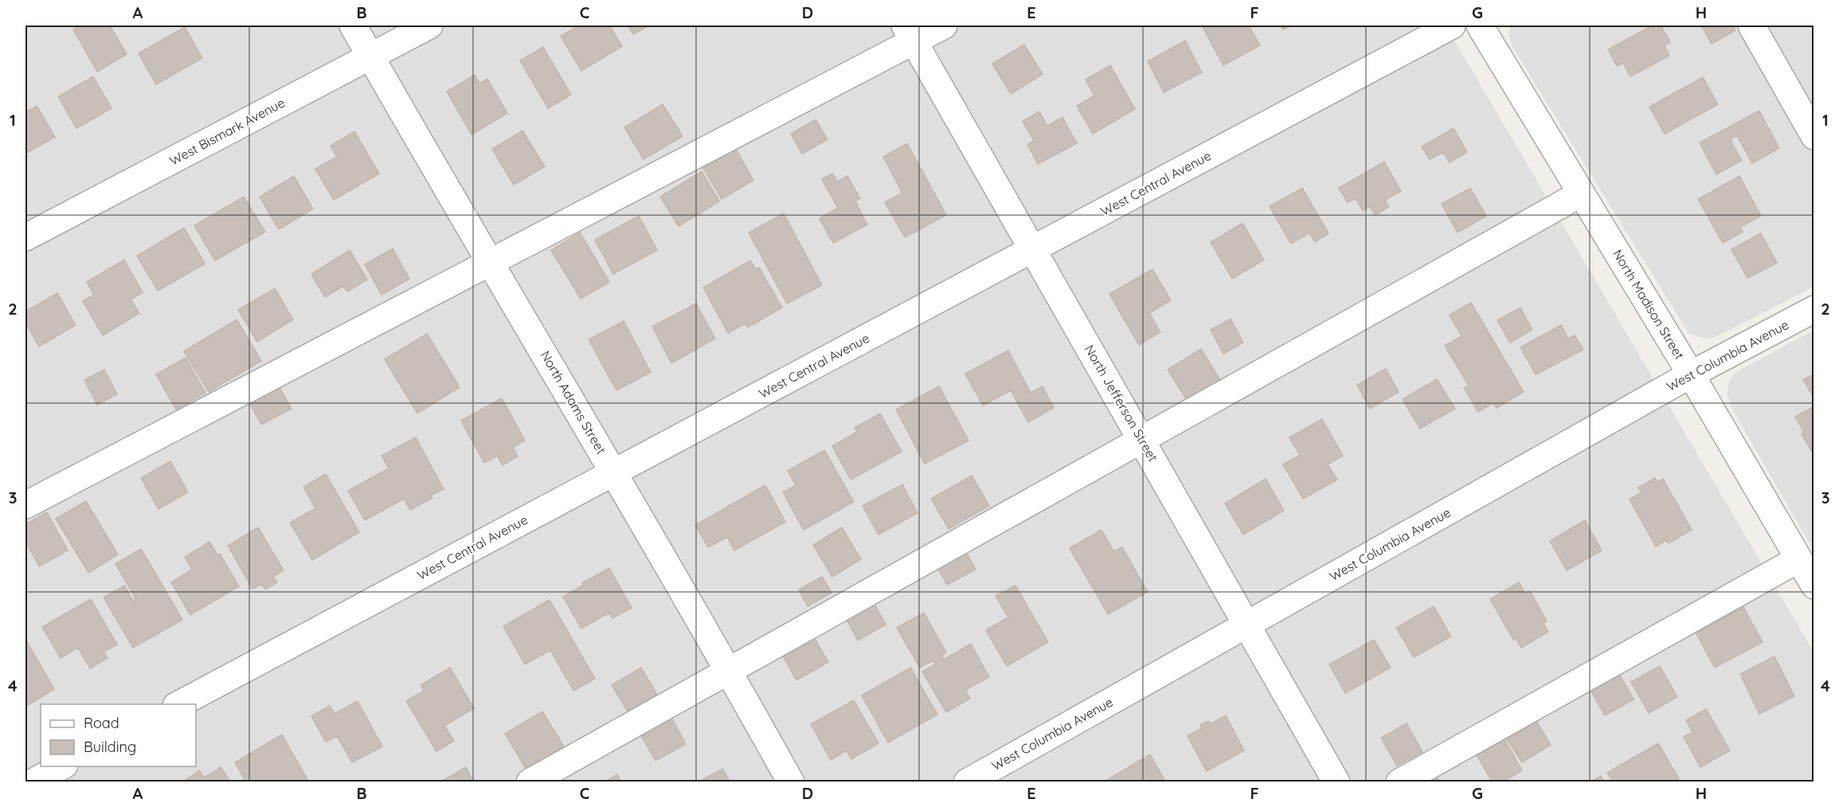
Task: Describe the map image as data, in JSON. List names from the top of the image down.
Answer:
{
  "streets": {
    "street": [
      "West Bismark Avenue",
      "West Central Avenue",
      "North Madison Street",
      "West Columbia Avenue",
      "North Adams Street",
      "North Jefferson Street"
    ]
  },
  "crossings": [
    ["West Bismark Avenue", "North Adams Street"],
    ["West Central Avenue", "North Adams Street"],
    ["West Central Avenue", "North Jefferson Street"],
    ["North Madison Street", "West Columbia Avenue"],
    ["West Columbia Avenue", "North Jefferson Street"]
  ],
  "legend": ["Road", "Building"],
  "grid": {
    "columns": [
      "A",
      "B",
      "C",
      "D",
      "E",
      "F",
      "G",
      "H"
    ],
    "rows": [
      "1",
      "2",
      "3",
      "4"
    ]
  }
}
